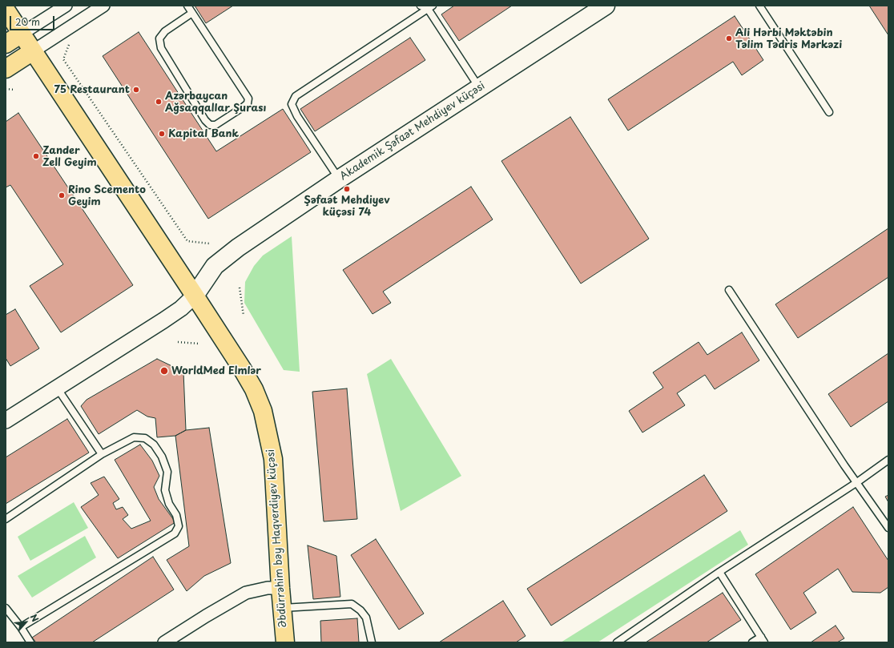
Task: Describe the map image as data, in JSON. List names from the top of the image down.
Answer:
{
  "streets": {
    "main road": ["Akademik Şəfaət Mehdiyev küçəsi", "Əbdürrəhim bəy Haqverdiyev küçəsi"]
  },
  "crossings": [
    ["Akademik Şəfaət Mehdiyev küçəsi", "Əbdürrəhim bəy Haqverdiyev küçəsi"]
  ],
  "places": [
    "Ali Hərbi Məktəbin Təlim Tədris Mərkəzi",
    "75 Restaurant",
    "Azərbaycan Ağsaqqallar Şurası",
    "Kapital Bank",
    "Zander Zell Geyim",
    "Şəfaət Mehdiyev küçəsi 74",
    "Rino Scemento Geyim",
    "WorldMed Elmlər"
  ],
  "scale_bar": "20 m",
  "north": "top right"
}
